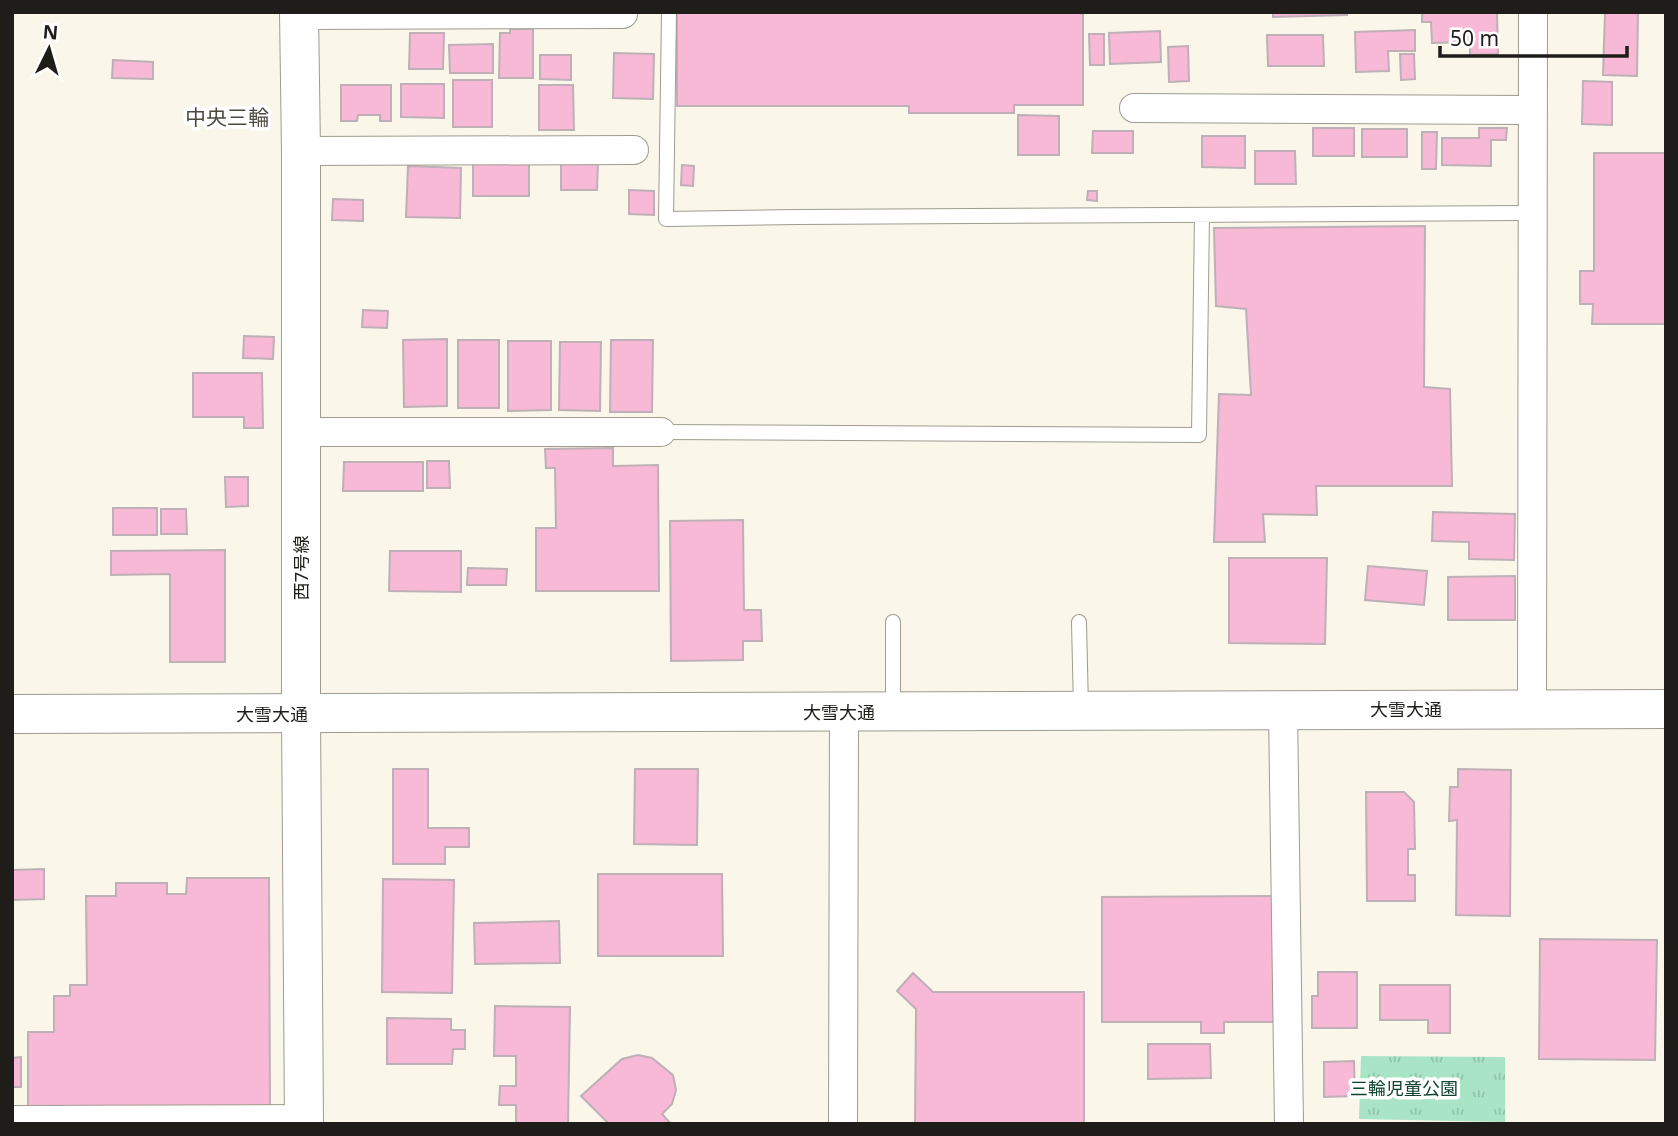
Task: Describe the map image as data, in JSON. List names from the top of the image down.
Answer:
{
  "streets": {
    "main road": ["西7号線", "大雪大通"]
  },
  "crossings": [
    ["西7号線", "大雪大通"]
  ],
  "districts": ["中央三輪"],
  "parks": ["三輪児童公園"],
  "scale_bar": "50 m",
  "north": "top"
}
